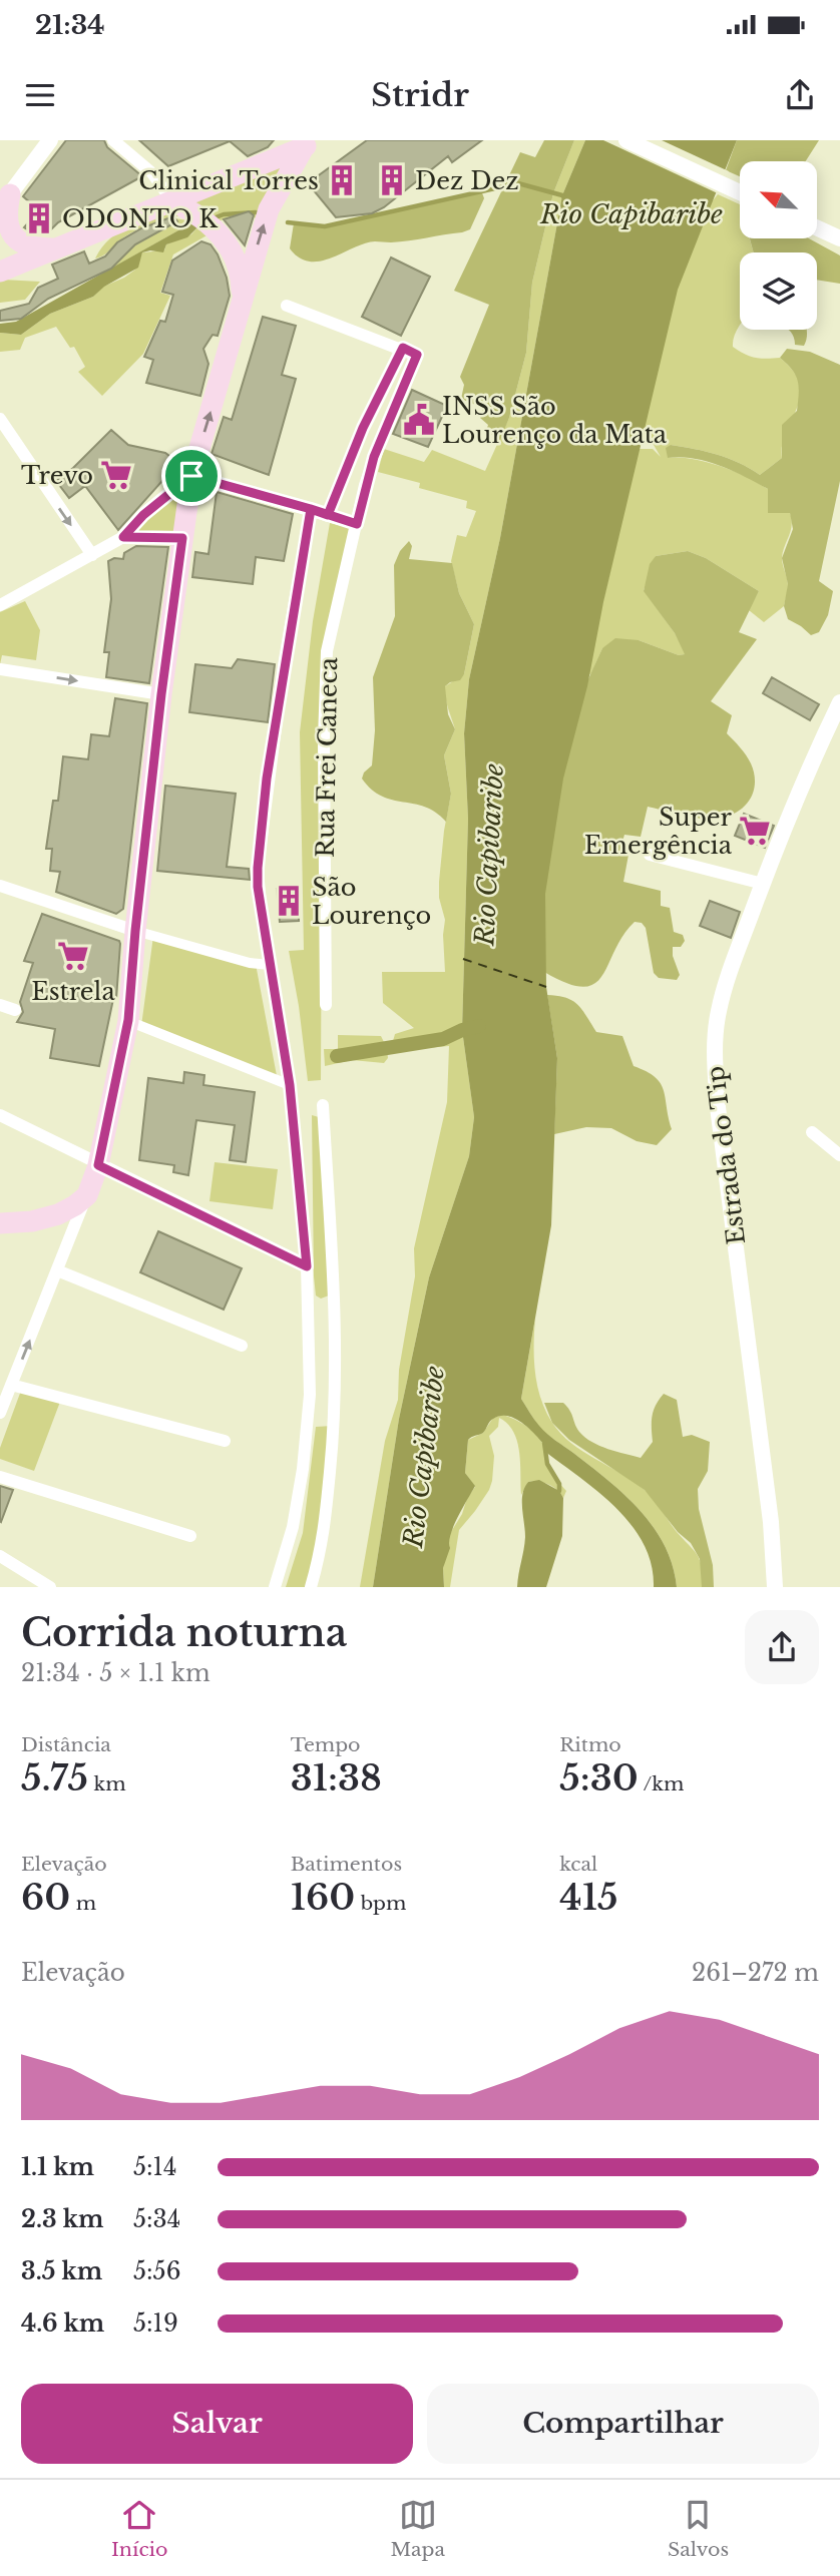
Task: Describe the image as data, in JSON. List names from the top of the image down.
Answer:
{
  "streets": {
    "street": ["Rua Frei Caneca", "Estrada do Tip"]
  },
  "water": ["Rio Capibaribe"],
  "places": {
    "building": [
      "Clinical Torres",
      "Dez Dez",
      "ODONTO K",
      "São Lourenço"
    ],
    "public building": ["INSS São Lourenço da Mata"],
    "supermarket": ["Trevo", "Super Emergência", "Estrela"]
  },
  "north": "top left",
  "page": {
    "status": "21:34",
    "header": "Stridr",
    "heading": ["Corrida noturna", "21:34 · 5 × 1.1 km"],
    "stats": [
      ["Distância", "5.75 km"],
      ["Tempo", "31:38"],
      ["Ritmo", "5:30 /km"],
      ["Elevação", "60 m"],
      ["Batimentos", "160 bpm"],
      ["kcal", "415"]
    ],
    "chart": ["Elevação", "261–272 m"],
    "list": [
      {
        "name": "1.1 km",
        "note": "5:14"
      },
      {
        "name": "2.3 km",
        "note": "5:34"
      },
      {
        "name": "3.5 km",
        "note": "5:56"
      },
      {
        "name": "4.6 km",
        "note": "5:19"
      }
    ],
    "buttons": ["Salvar", "Compartilhar"],
    "tabs": ["Início", "Mapa", "Salvos"]
  }
}
